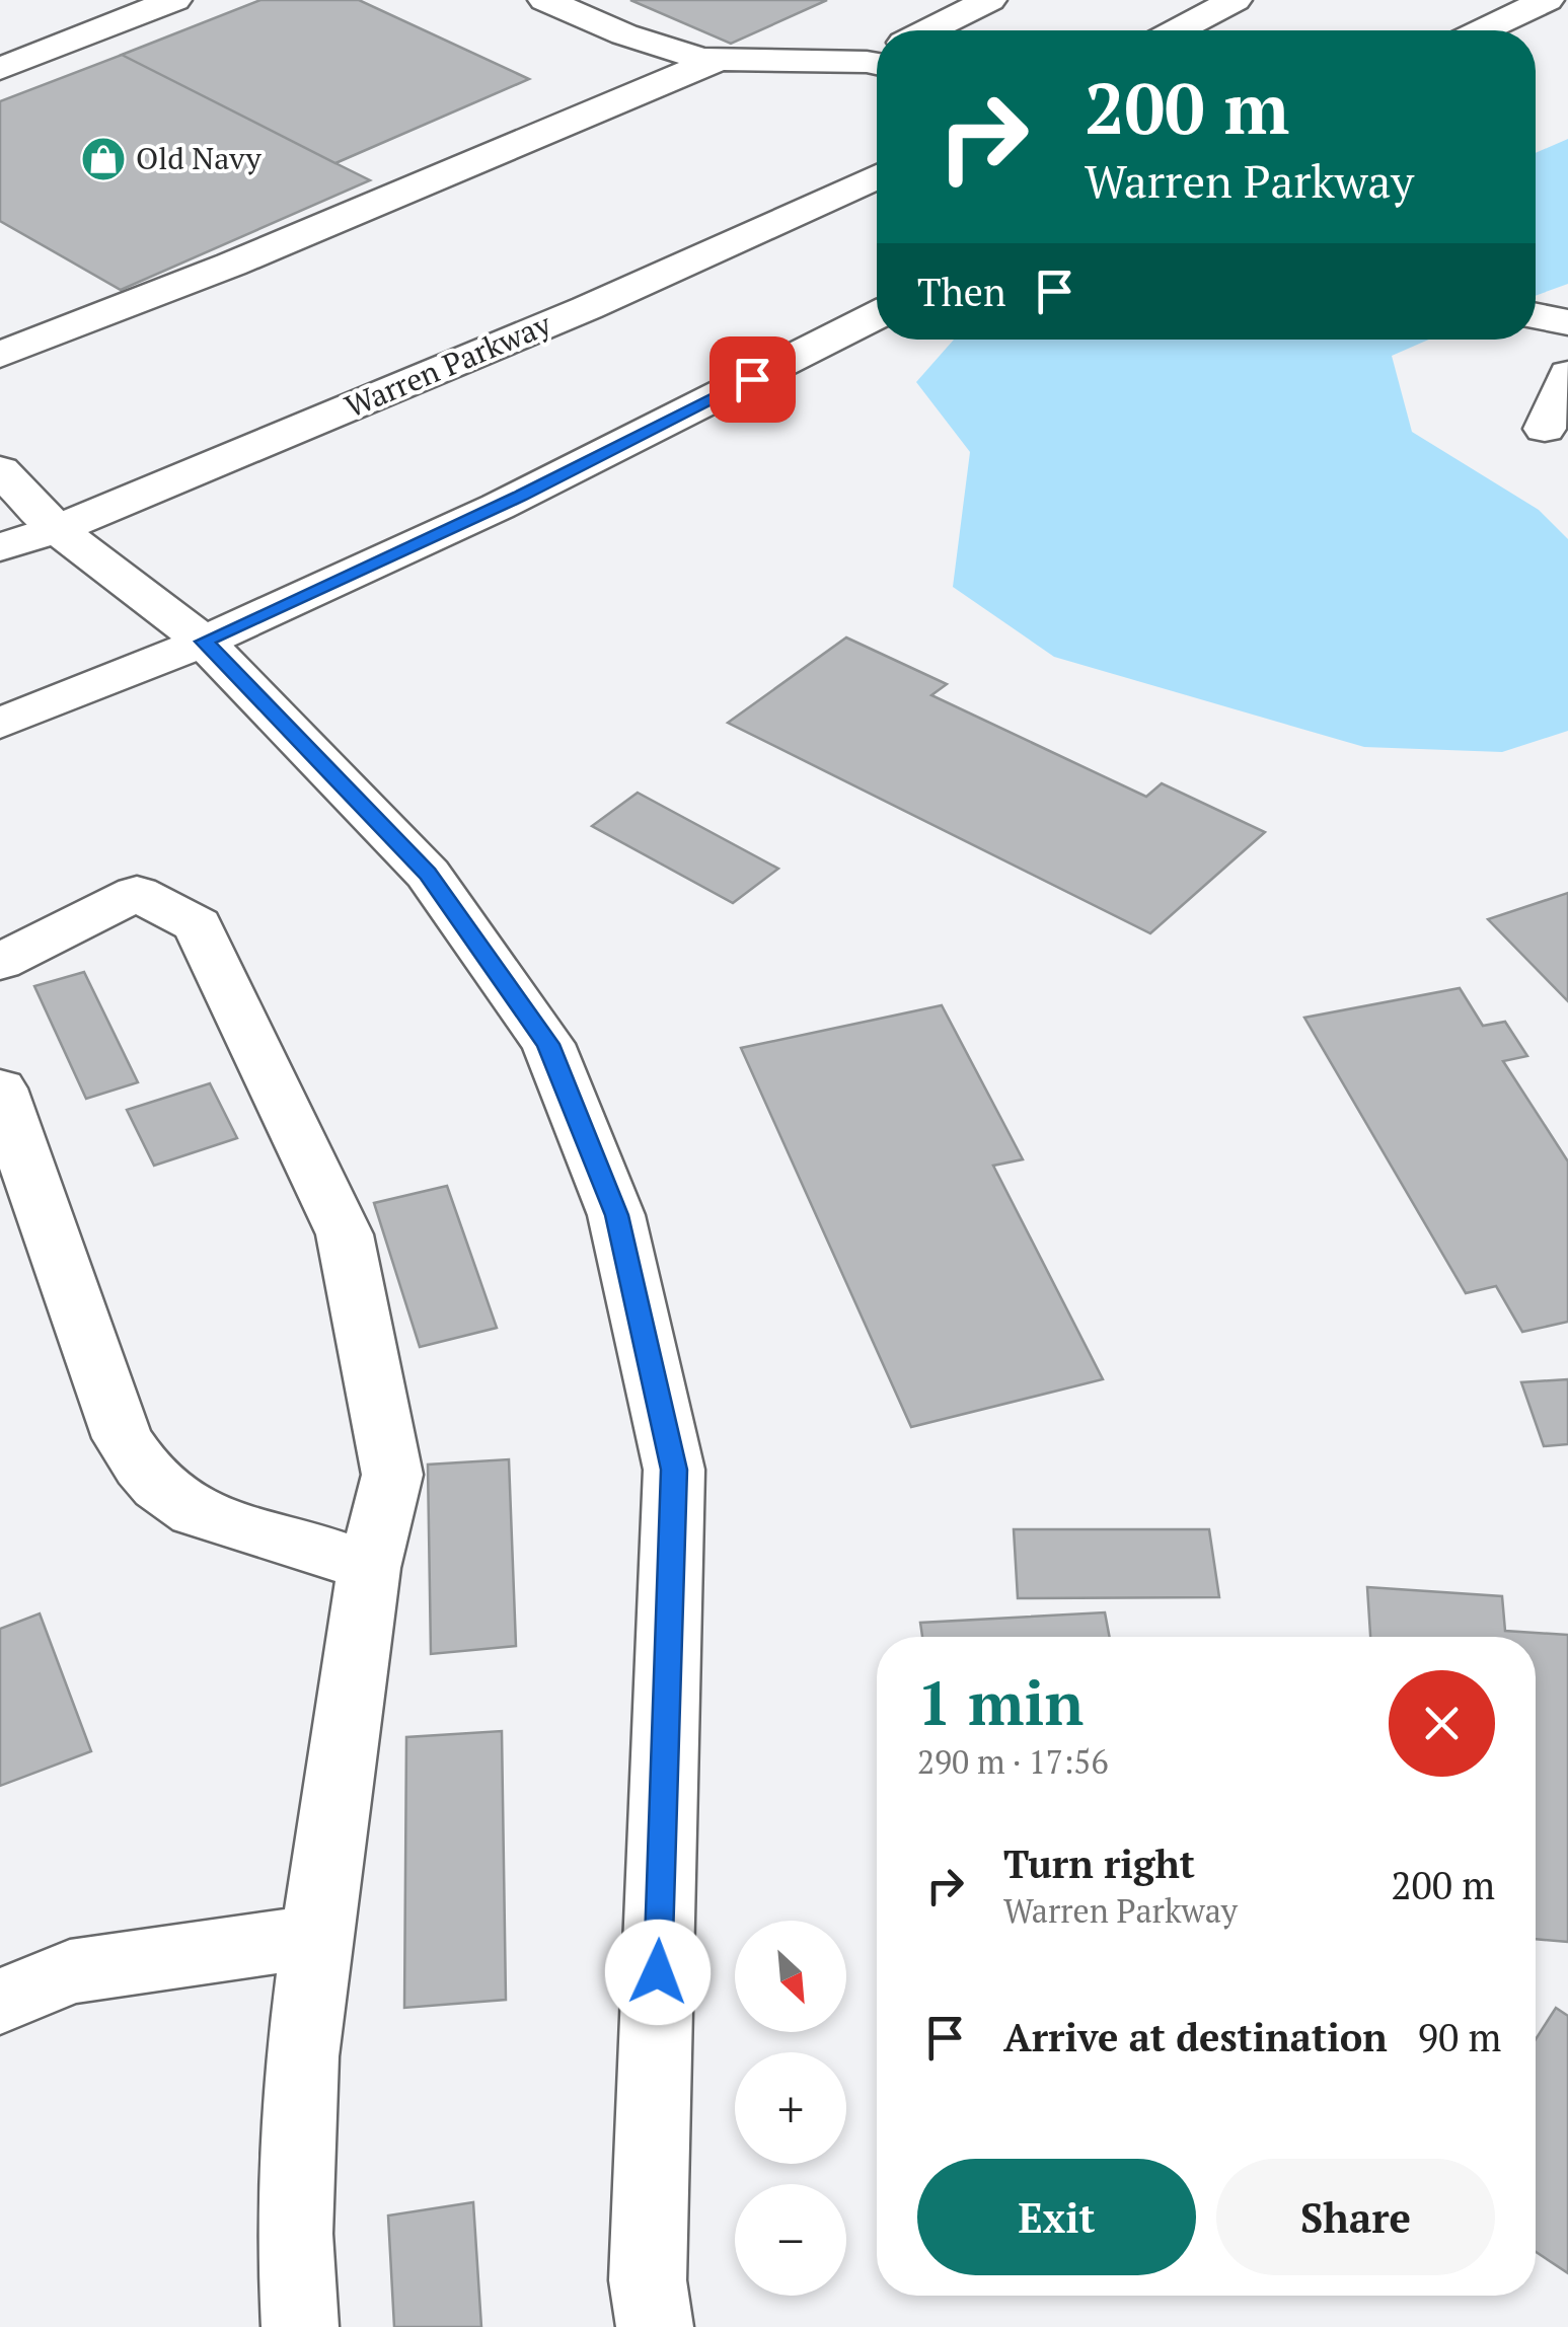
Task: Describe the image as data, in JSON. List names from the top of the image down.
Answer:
{
  "streets": {
    "main road": ["Warren Parkway"]
  },
  "places": {
    "shop": ["Old Navy"]
  },
  "north": "bottom right",
  "page": {
    "turn": ["200 m", "Warren Parkway"],
    "then": "Then",
    "heading": ["1 min", "290 m · 17:56"],
    "list": [
      {
        "name": "Turn right",
        "note": "Warren Parkway",
        "value": "200 m"
      },
      {
        "name": "Arrive at destination",
        "value": "90 m"
      }
    ],
    "map_buttons": ["+", "−"],
    "buttons": ["Exit", "Share"]
  }
}
